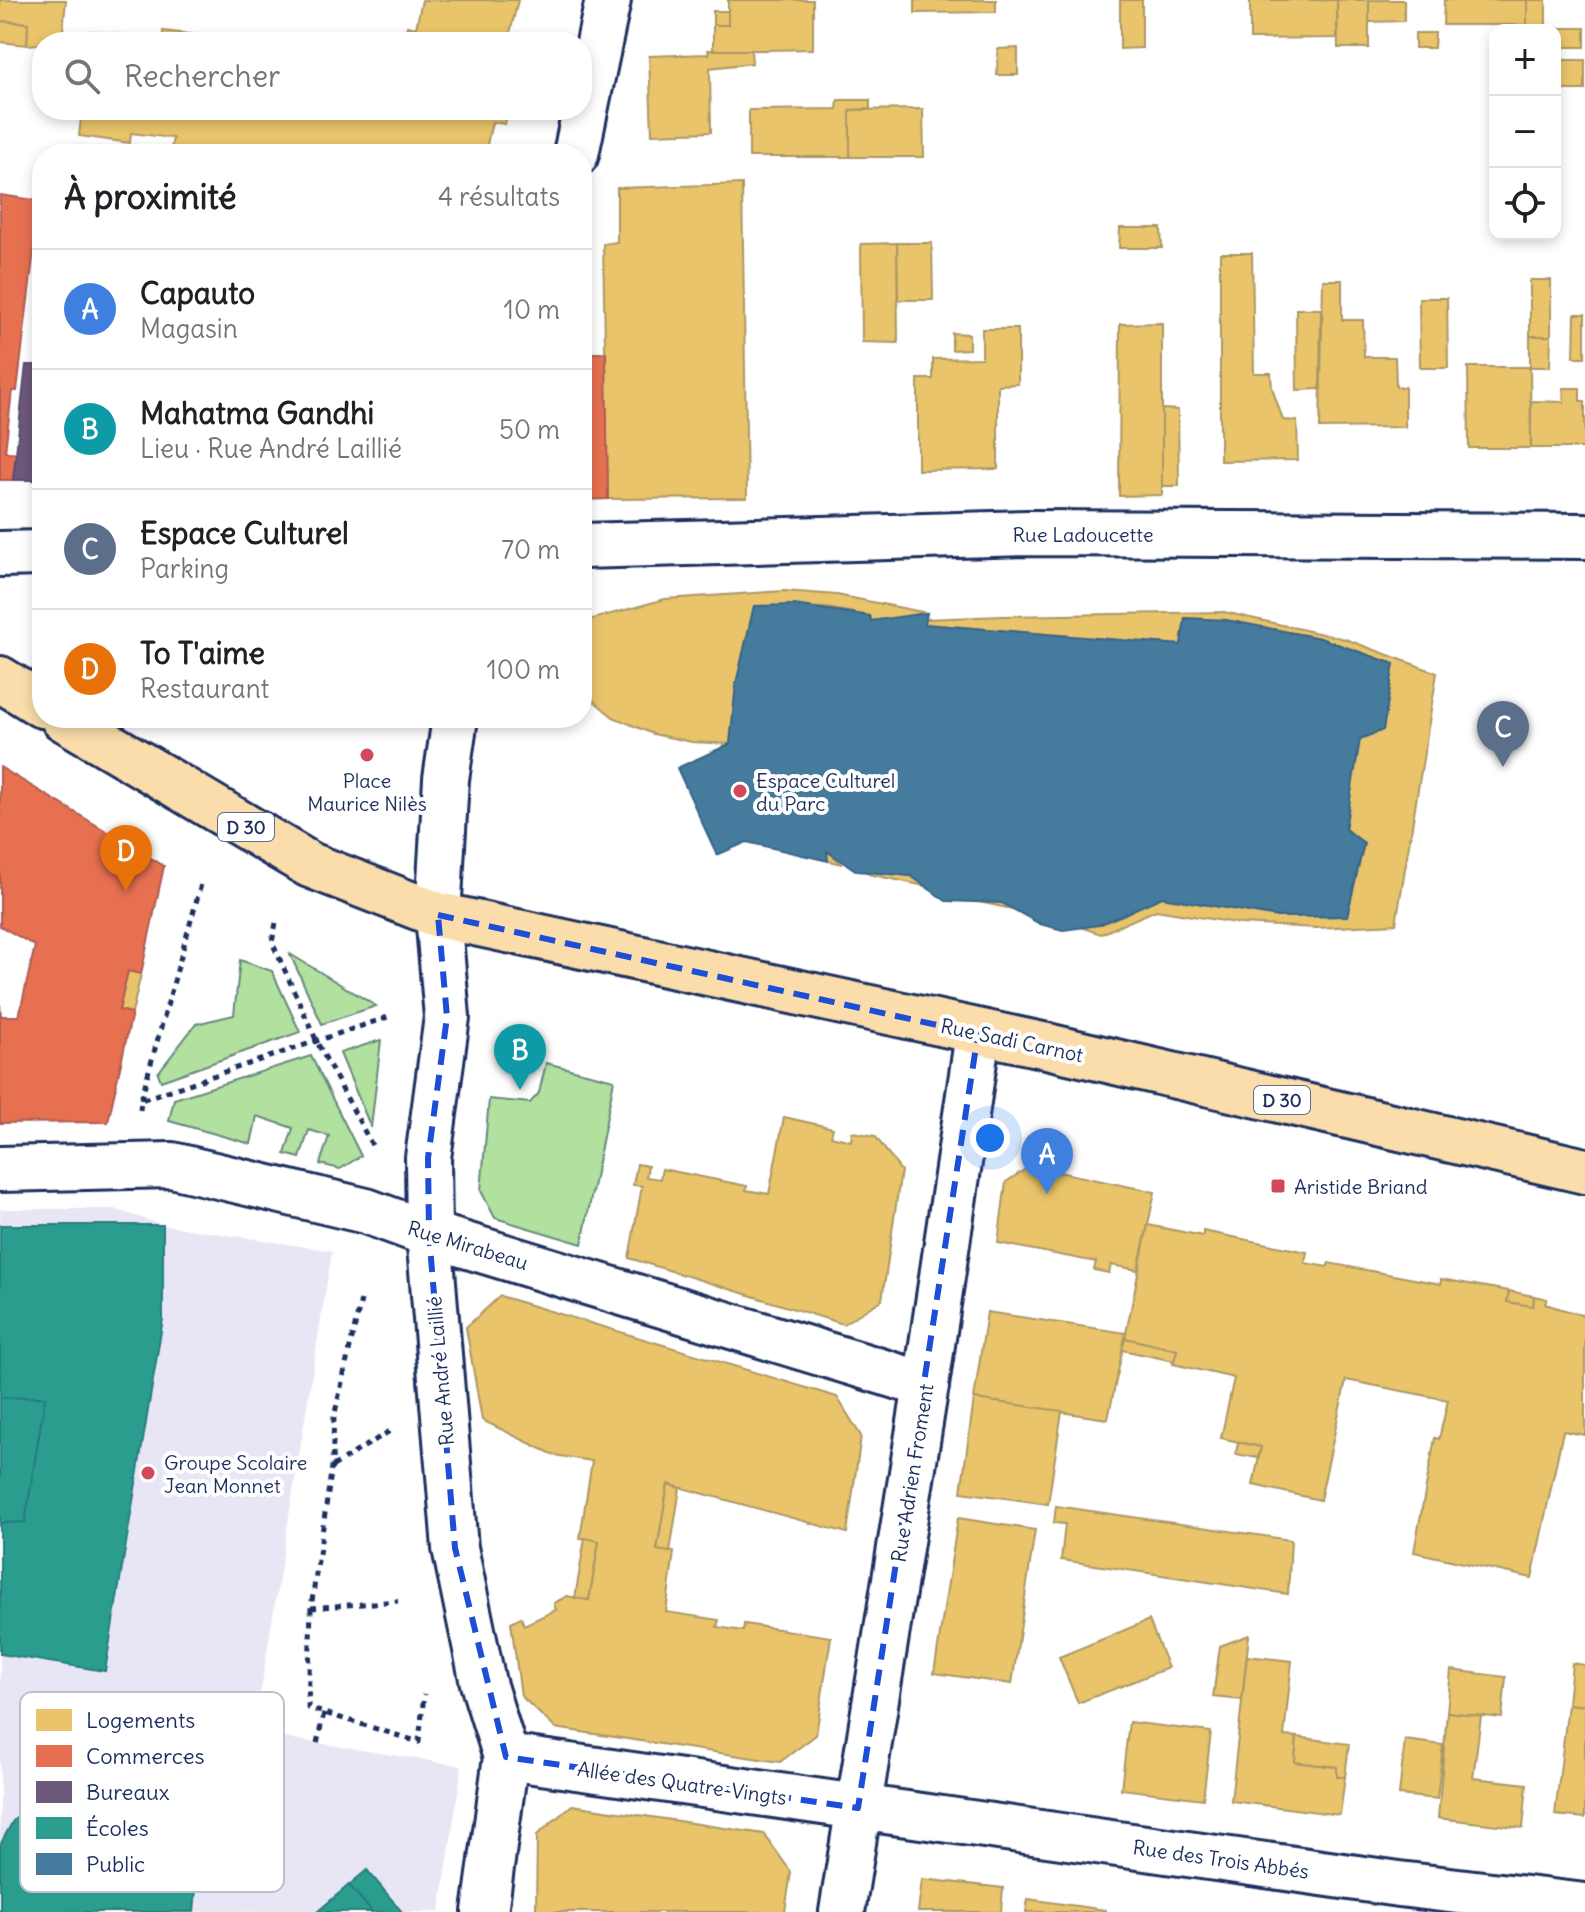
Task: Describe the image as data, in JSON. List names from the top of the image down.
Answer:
{
  "streets": {
    "main road": ["D 30", "Rue Sadi Carnot"],
    "street": [
      "Rue Ladoucette",
      "Rue Mirabeau",
      "Rue André Laillié",
      "Rue Adrien Froment",
      "Allée des Quatre-Vingts",
      "Rue des Trois Abbés"
    ]
  },
  "crossings": [
    ["D 30", "Rue Sadi Carnot"],
    ["D 30", "Rue André Laillié"],
    ["Rue Sadi Carnot", "Rue André Laillié"],
    ["Rue Sadi Carnot", "Rue Adrien Froment"],
    ["Rue Mirabeau", "Rue André Laillié"],
    ["Rue Mirabeau", "Rue Adrien Froment"],
    ["Rue André Laillié", "Allée des Quatre-Vingts"],
    ["Rue Adrien Froment", "Allée des Quatre-Vingts"],
    ["Rue Adrien Froment", "Rue des Trois Abbés"],
    ["Allée des Quatre-Vingts", "Rue des Trois Abbés"]
  ],
  "places": {
    "other": ["Place Maurice Nilès", "Espace Culturel du Parc", "Groupe Scolaire Jean Monnet"],
    "transit": ["Aristide Briand"]
  },
  "legend": [
    "Logements",
    "Commerces",
    "Bureaux",
    "Écoles",
    "Public"
  ],
  "page": {
    "map_buttons": ["+", "−"],
    "search": "Rechercher",
    "heading": ["À proximité", "4 résultats"],
    "list": [
      {
        "mark": "A",
        "name": "Capauto",
        "note": "Magasin",
        "value": "10 m"
      },
      {
        "mark": "B",
        "name": "Mahatma Gandhi",
        "note": "Lieu · Rue André Laillié",
        "value": "50 m"
      },
      {
        "mark": "C",
        "name": "Espace Culturel",
        "note": "Parking",
        "value": "70 m"
      },
      {
        "mark": "D",
        "name": "To T'aime",
        "note": "Restaurant",
        "value": "100 m"
      }
    ],
    "pins": [
      "C",
      "D",
      "B",
      "A"
    ]
  }
}
